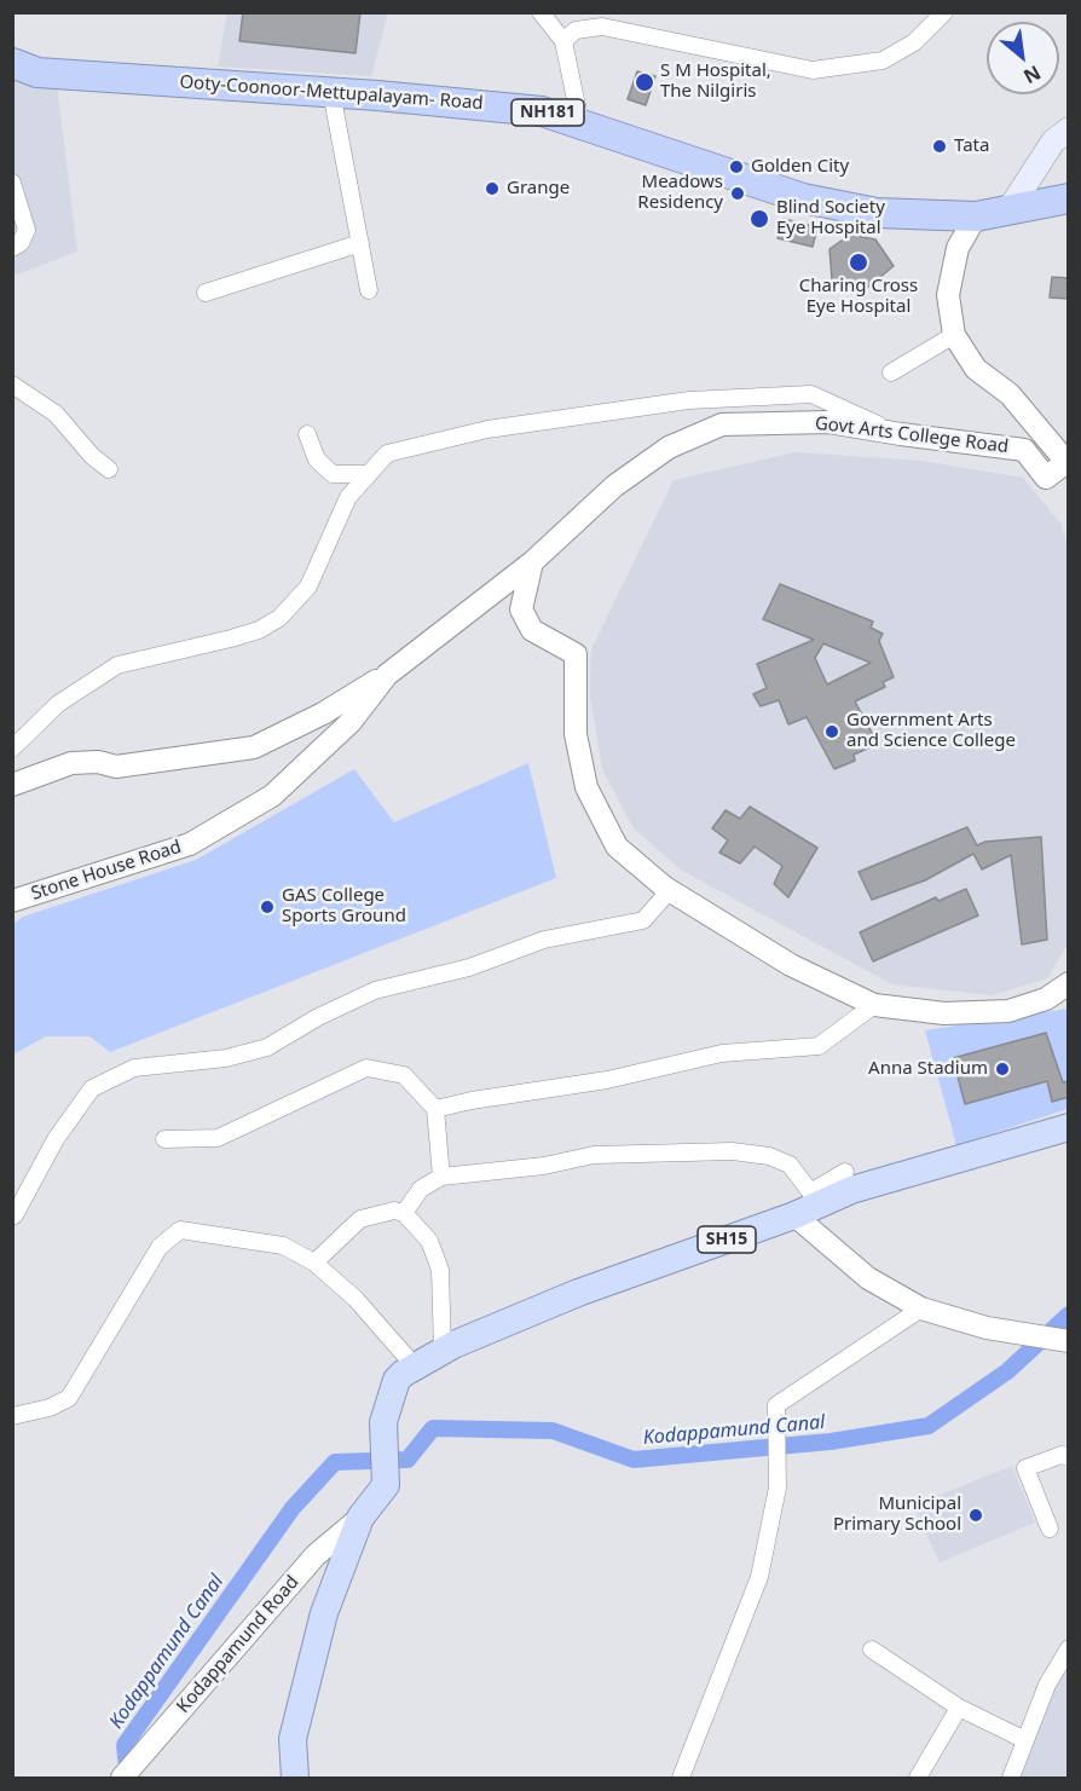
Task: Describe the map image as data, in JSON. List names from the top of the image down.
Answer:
{
  "streets": {
    "highway": ["Ooty-Coonoor-Mettupalayam- Road", "NH181"],
    "main road": ["SH15"],
    "street": ["Govt Arts College Road", "Stone House Road", "Kodappamund Road"]
  },
  "crossings": [
    ["Ooty-Coonoor-Mettupalayam- Road", "Govt Arts College Road"],
    ["Govt Arts College Road", "Stone House Road"]
  ],
  "water": ["Kodappamund Canal"],
  "places": [
    "S M Hospital, The Nilgiris",
    "Tata",
    "Golden City",
    "Grange",
    "Meadows Residency",
    "Blind Society Eye Hospital",
    "Charing Cross Eye Hospital",
    "Government Arts and Science College",
    "GAS College Sports Ground",
    "Anna Stadium",
    "Municipal Primary School"
  ],
  "north": "bottom right"
}
